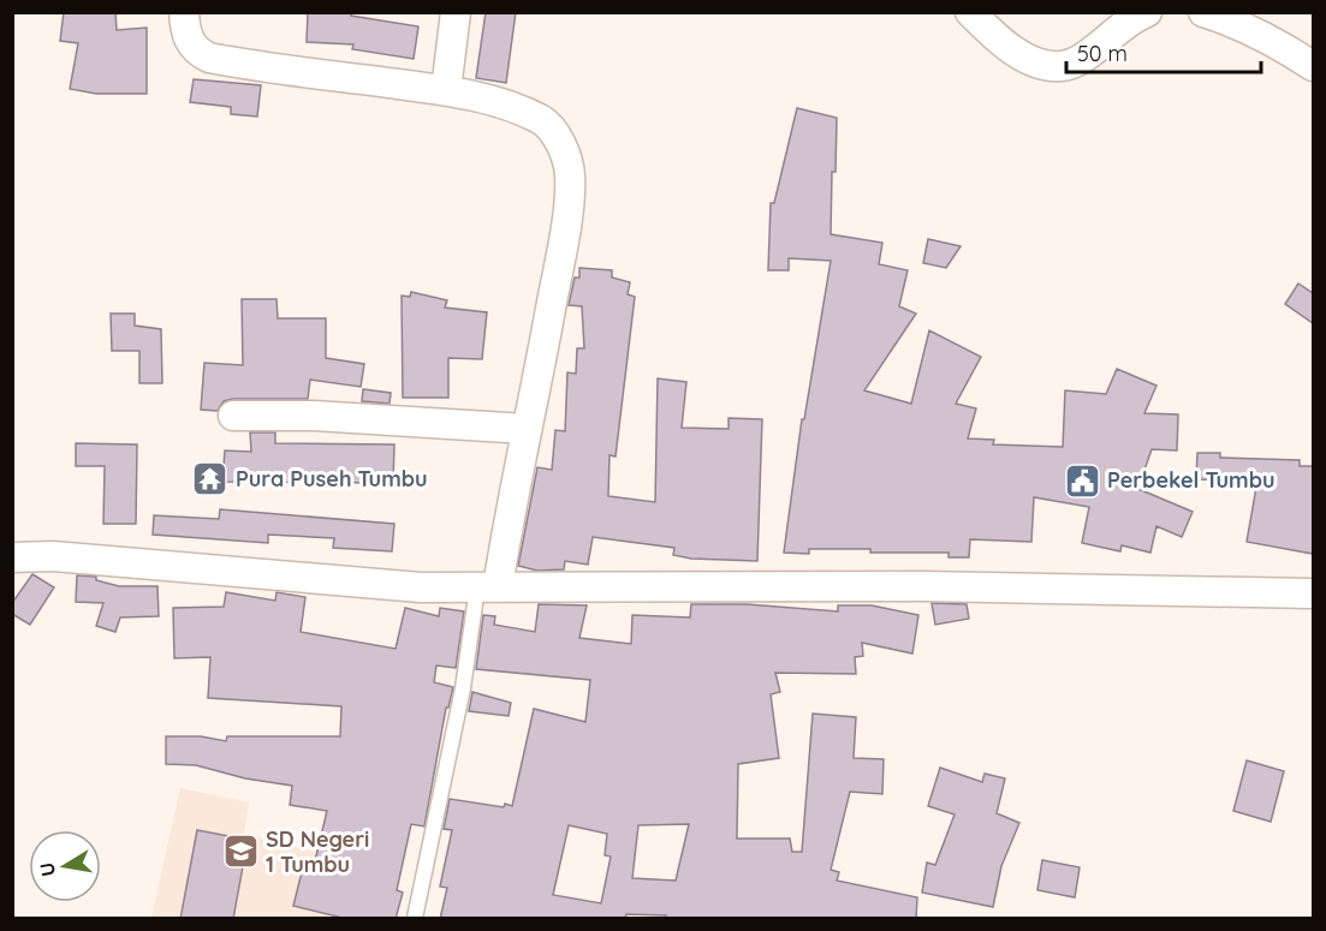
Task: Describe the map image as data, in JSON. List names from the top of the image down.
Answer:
{
  "places": {
    "temple": ["Pura Puseh Tumbu"],
    "public building": ["Perbekel Tumbu"],
    "school or university": ["SD Negeri 1 Tumbu"]
  },
  "scale_bar": "50 m",
  "north": "left"
}
